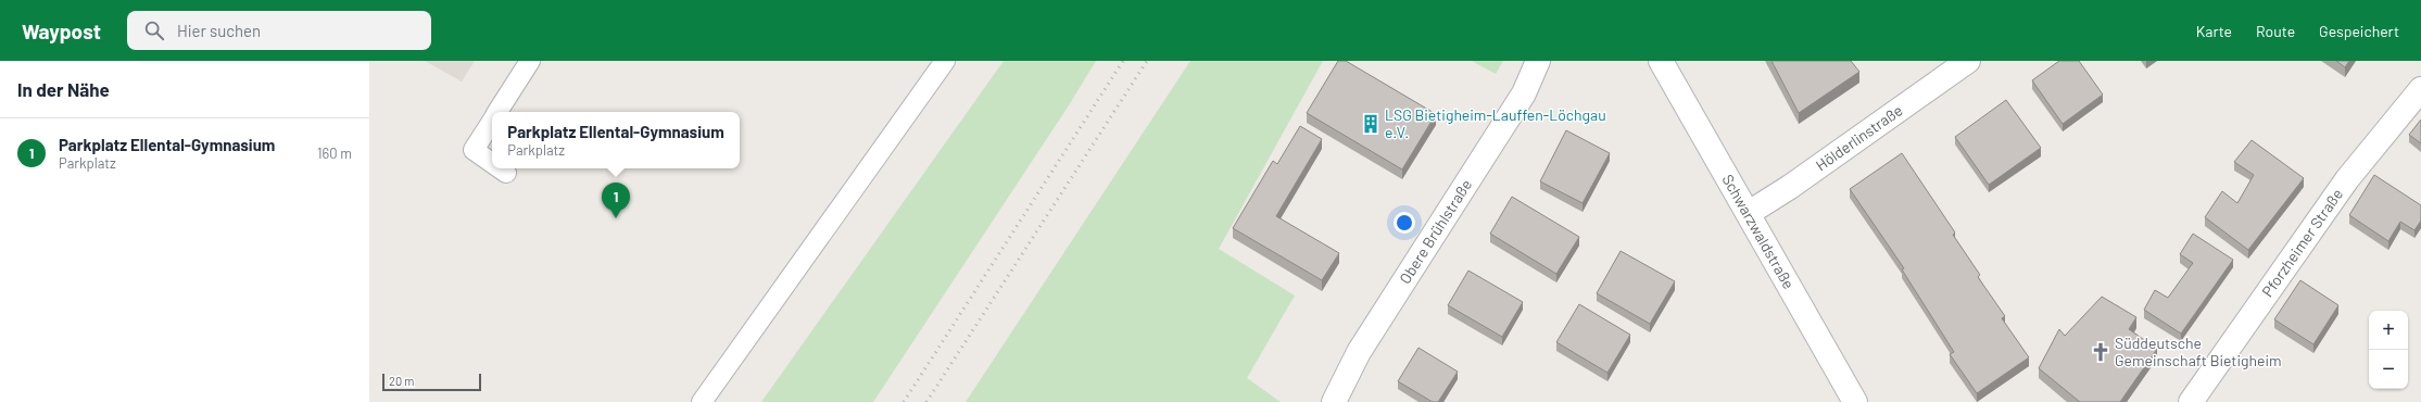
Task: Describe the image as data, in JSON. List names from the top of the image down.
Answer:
{
  "streets": {
    "street": [
      "Hölderlinstraße",
      "Obere Brühlstraße",
      "Schwarzwaldstraße",
      "Pforzheimer Straße"
    ]
  },
  "crossings": [
    ["Hölderlinstraße", "Schwarzwaldstraße"]
  ],
  "places": {
    "building": ["LSG Bietigheim-Lauffen-Löchgau e.V."],
    "church": ["Süddeutsche Gemeinschaft Bietigheim"]
  },
  "scale_bar": "20 m",
  "page": {
    "header": "Waypost",
    "search": "Hier suchen",
    "nav": ["Karte", "Route", "Gespeichert"],
    "heading": "In der Nähe",
    "popup": ["Parkplatz Ellental-Gymnasium", "Parkplatz"],
    "list": [
      {
        "mark": "1",
        "name": "Parkplatz Ellental-Gymnasium",
        "note": "Parkplatz",
        "value": "160 m"
      }
    ],
    "pins": "1",
    "map_buttons": ["+", "−"],
    "scale": "20 m"
  }
}
